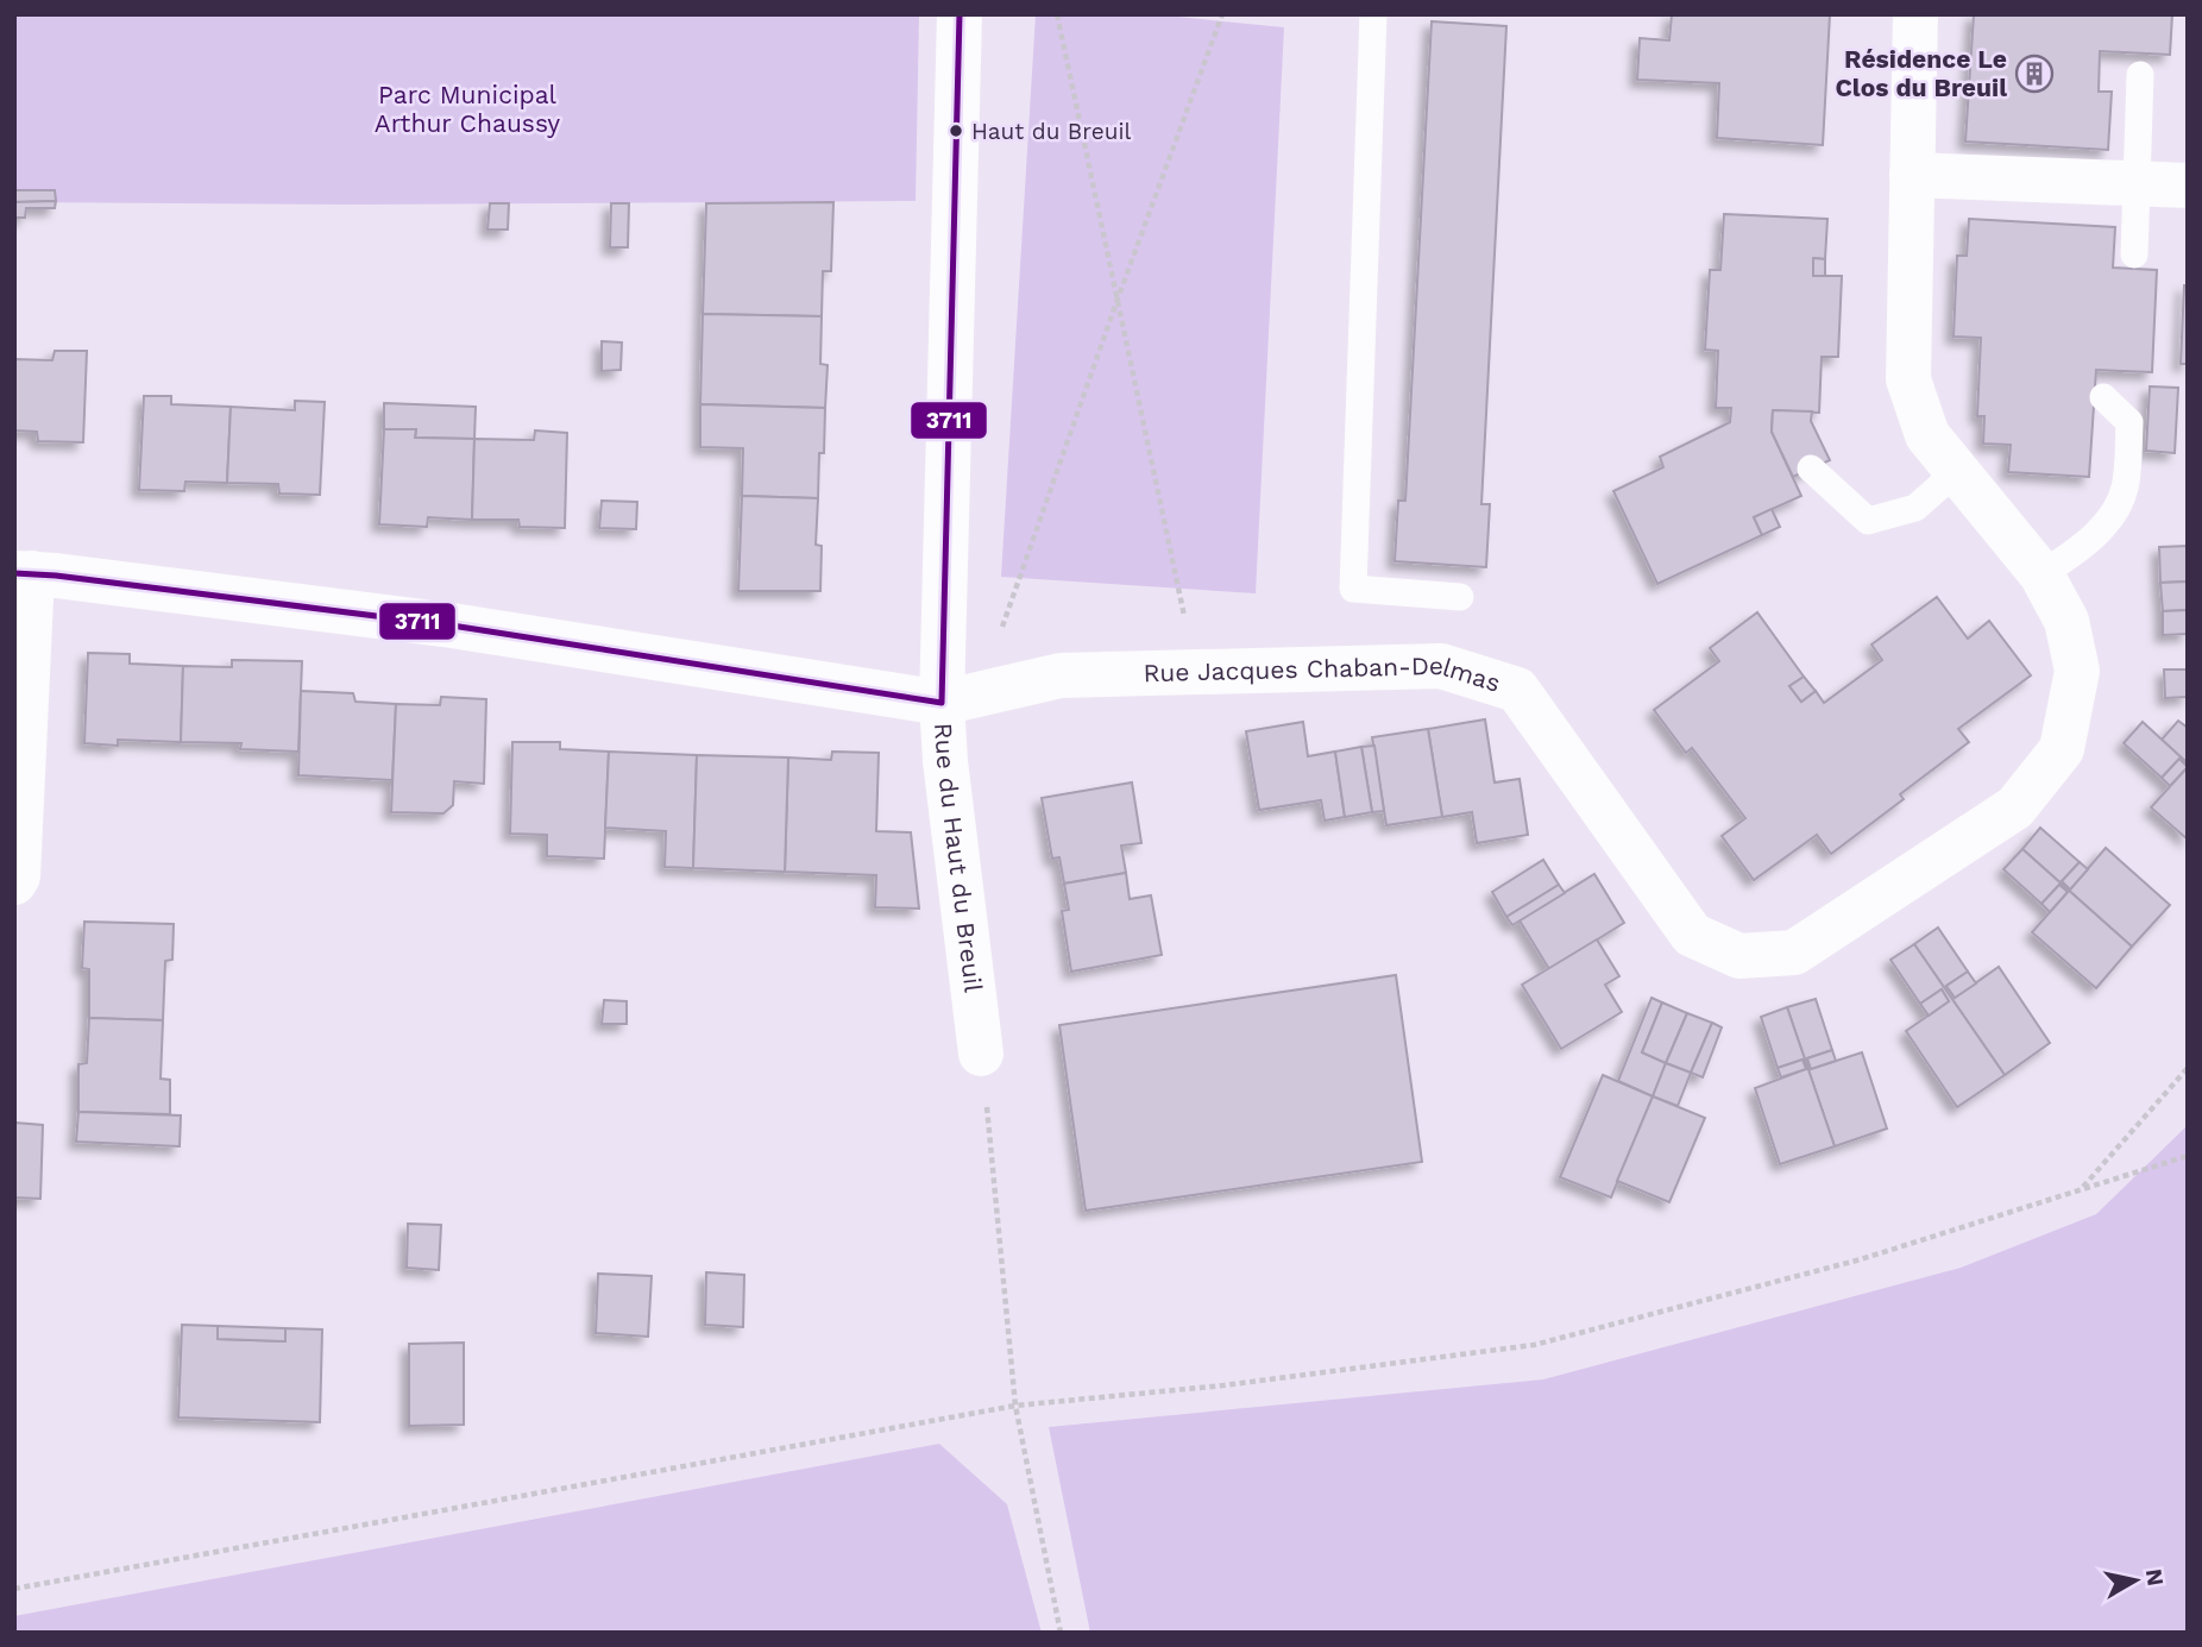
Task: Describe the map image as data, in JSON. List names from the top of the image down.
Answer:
{
  "streets": {
    "street": ["Rue Jacques Chaban-Delmas", "Rue du Haut du Breuil"]
  },
  "crossings": [
    ["Rue Jacques Chaban-Delmas", "Rue du Haut du Breuil"]
  ],
  "parks": ["Parc Municipal Arthur Chaussy"],
  "places": {
    "building": ["Résidence Le Clos du Breuil"],
    "other": ["Haut du Breuil"]
  },
  "lines": ["transit line 3711"],
  "north": "right"
}
